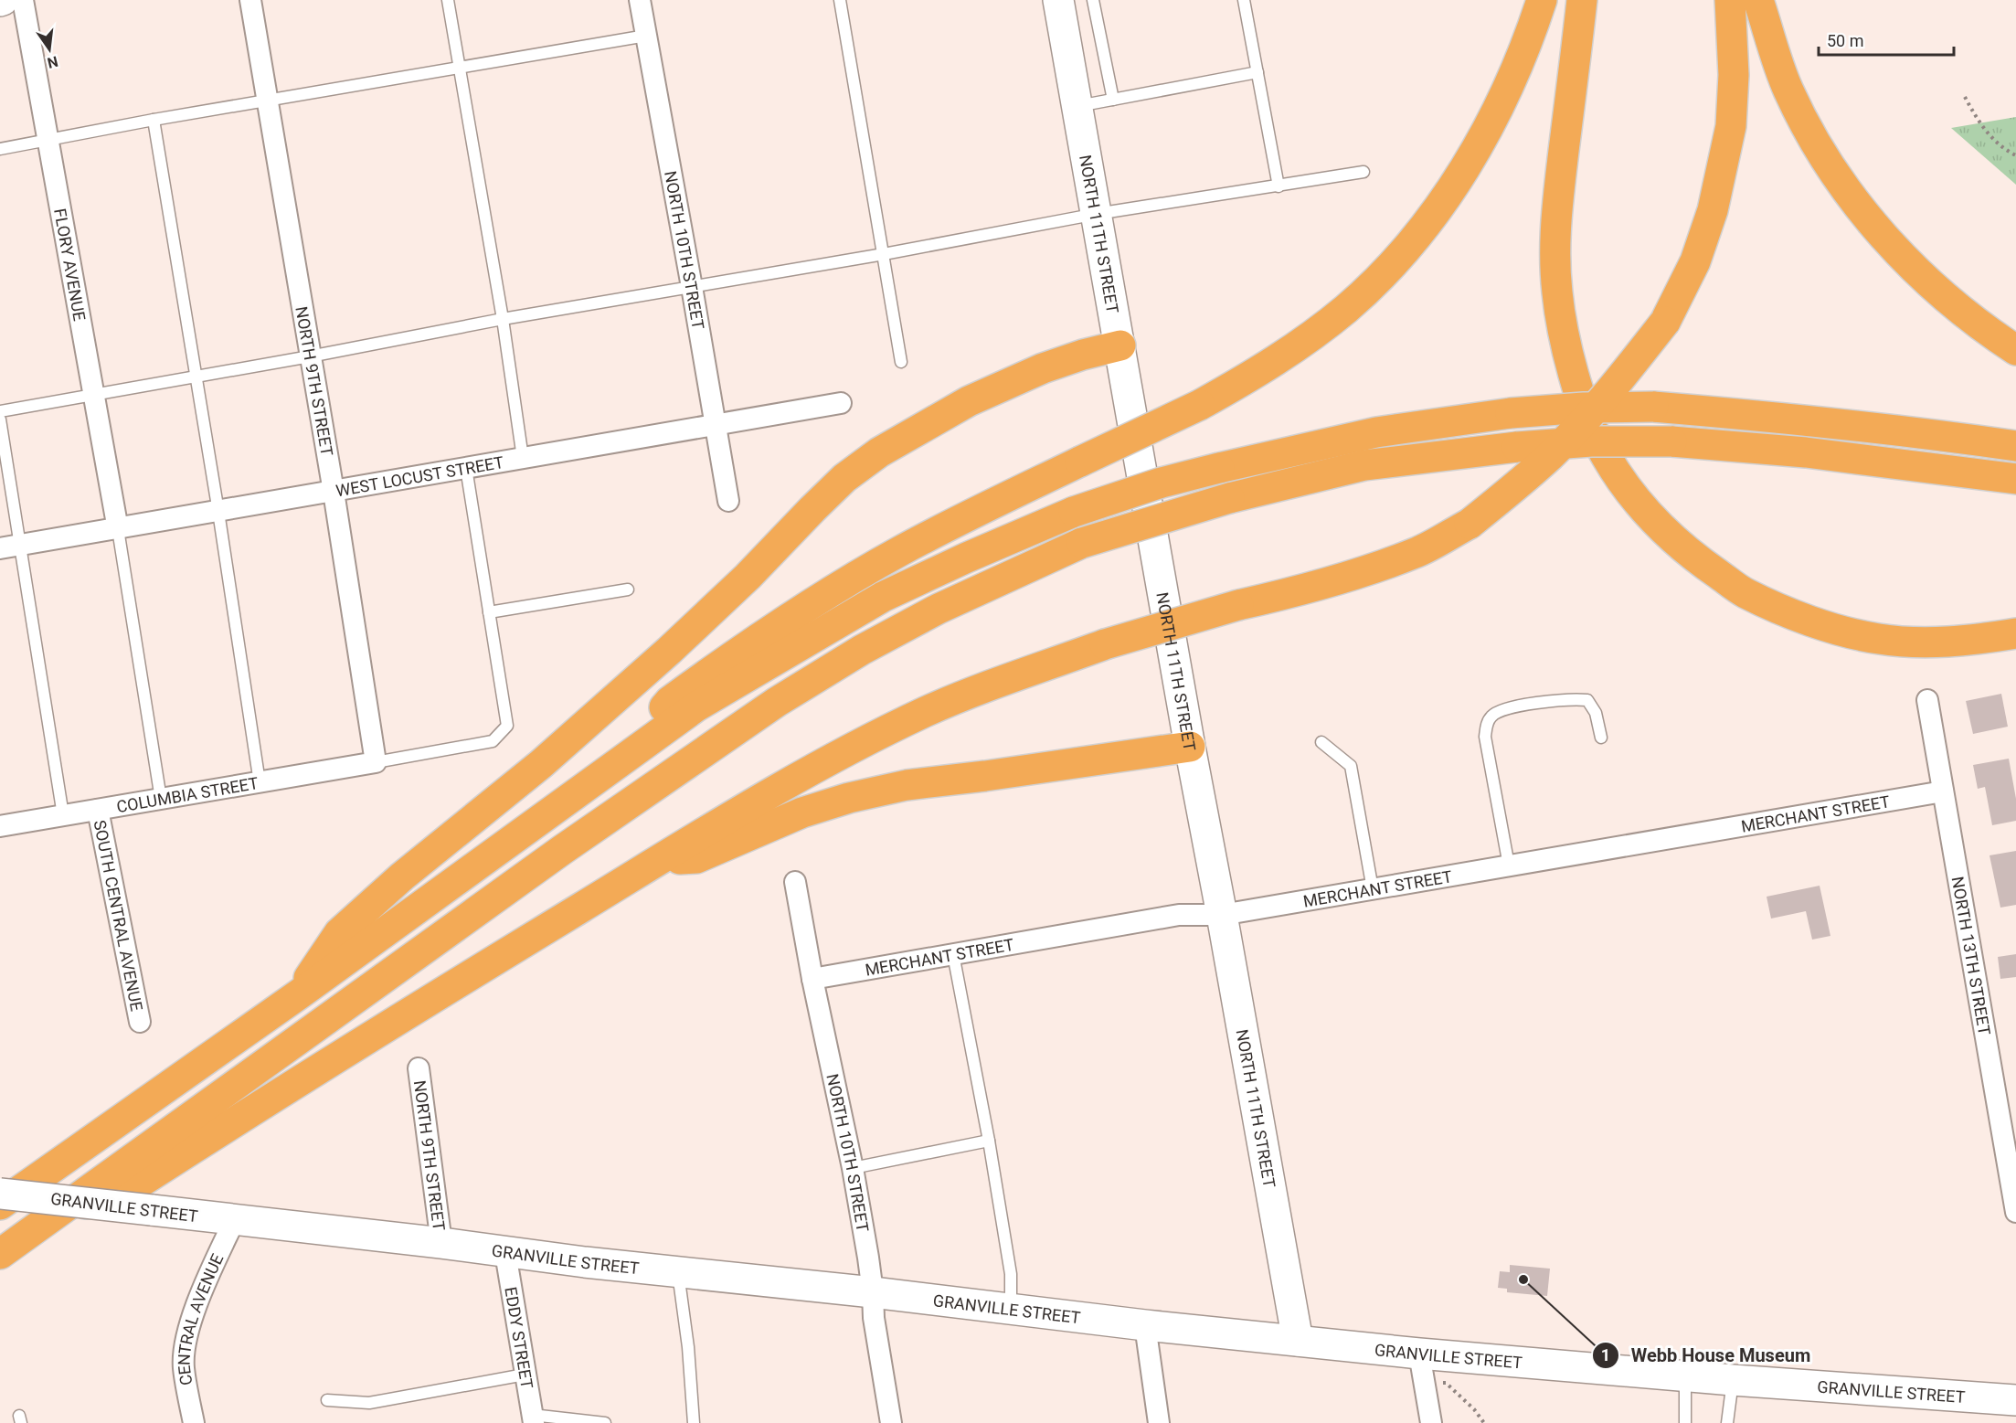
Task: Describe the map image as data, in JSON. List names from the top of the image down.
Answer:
{
  "streets": {
    "street": [
      "NORTH 11TH STREET",
      "NORTH 10TH STREET",
      "FLORY AVENUE",
      "NORTH 9TH STREET",
      "WEST LOCUST STREET",
      "COLUMBIA STREET",
      "MERCHANT STREET",
      "SOUTH CENTRAL AVENUE",
      "NORTH 13TH STREET",
      "GRANVILLE STREET",
      "CENTRAL AVENUE",
      "EDDY STREET"
    ]
  },
  "crossings": [
    ["NORTH 11TH STREET", "MERCHANT STREET"],
    ["NORTH 11TH STREET", "GRANVILLE STREET"],
    ["NORTH 10TH STREET", "WEST LOCUST STREET"],
    ["NORTH 10TH STREET", "MERCHANT STREET"],
    ["NORTH 10TH STREET", "GRANVILLE STREET"],
    ["FLORY AVENUE", "WEST LOCUST STREET"],
    ["NORTH 9TH STREET", "WEST LOCUST STREET"],
    ["NORTH 9TH STREET", "COLUMBIA STREET"],
    ["NORTH 9TH STREET", "GRANVILLE STREET"],
    ["COLUMBIA STREET", "SOUTH CENTRAL AVENUE"],
    ["MERCHANT STREET", "NORTH 13TH STREET"],
    ["GRANVILLE STREET", "CENTRAL AVENUE"],
    ["GRANVILLE STREET", "EDDY STREET"]
  ],
  "places": ["Webb House Museum"],
  "scale_bar": "50 m",
  "north": "bottom"
}
